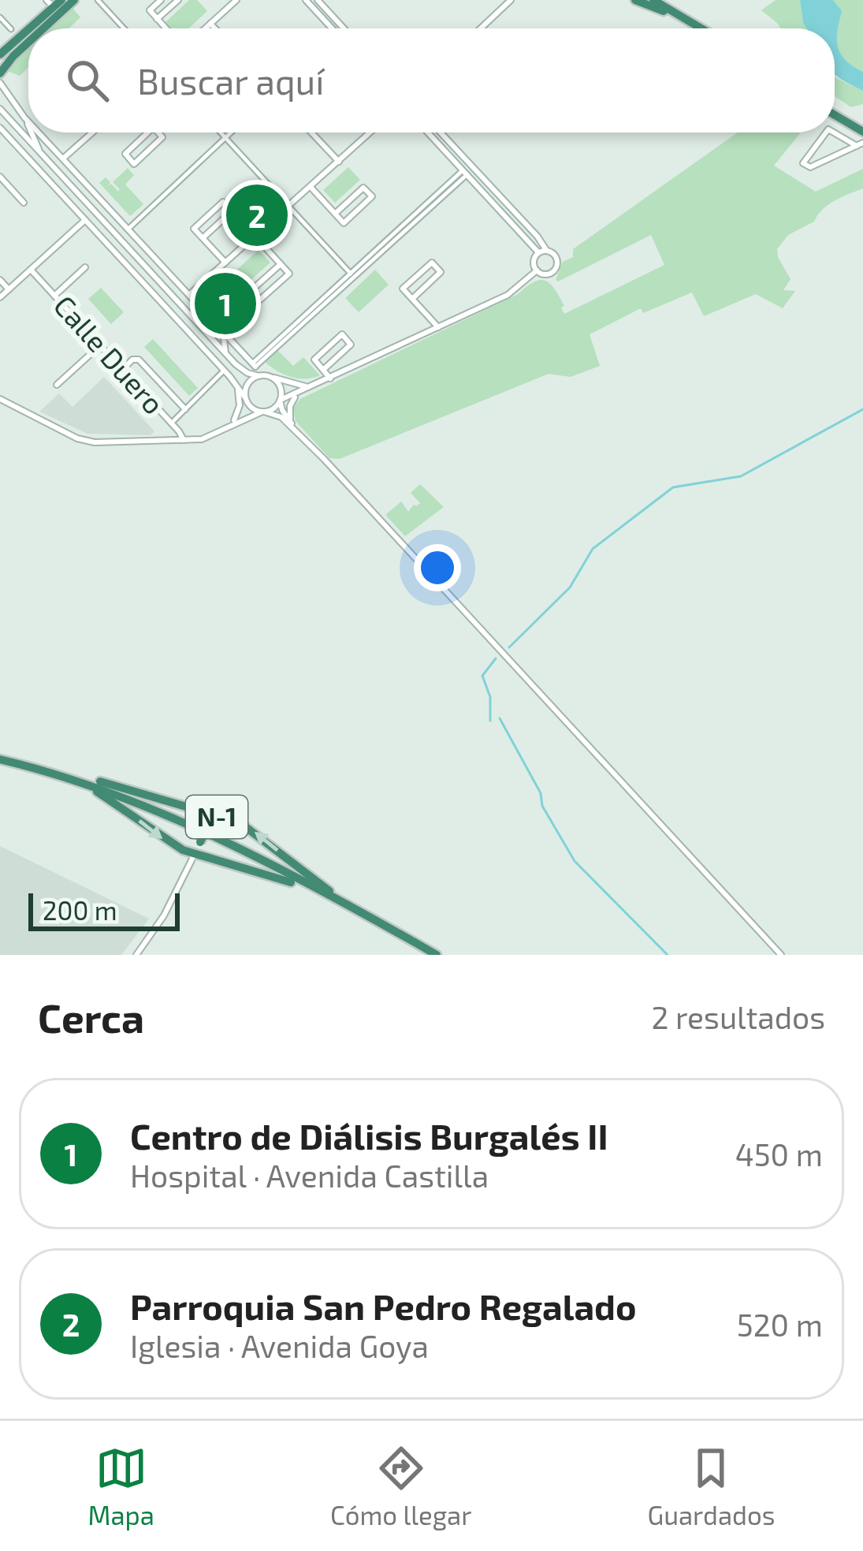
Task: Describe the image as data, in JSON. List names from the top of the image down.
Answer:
{
  "streets": {
    "highway": ["N-1"],
    "street": ["Calle Duero"]
  },
  "scale_bar": "200 m",
  "page": {
    "search": "Buscar aquí",
    "pins": ["2", "1"],
    "scale": "200 m",
    "heading": ["Cerca", "2 resultados"],
    "list": [
      {
        "mark": "1",
        "name": "Centro de Diálisis Burgalés II",
        "note": "Hospital · Avenida Castilla",
        "value": "450 m"
      },
      {
        "mark": "2",
        "name": "Parroquia San Pedro Regalado",
        "note": "Iglesia · Avenida Goya",
        "value": "520 m"
      }
    ],
    "nav": ["Mapa", "Cómo llegar", "Guardados"]
  }
}
